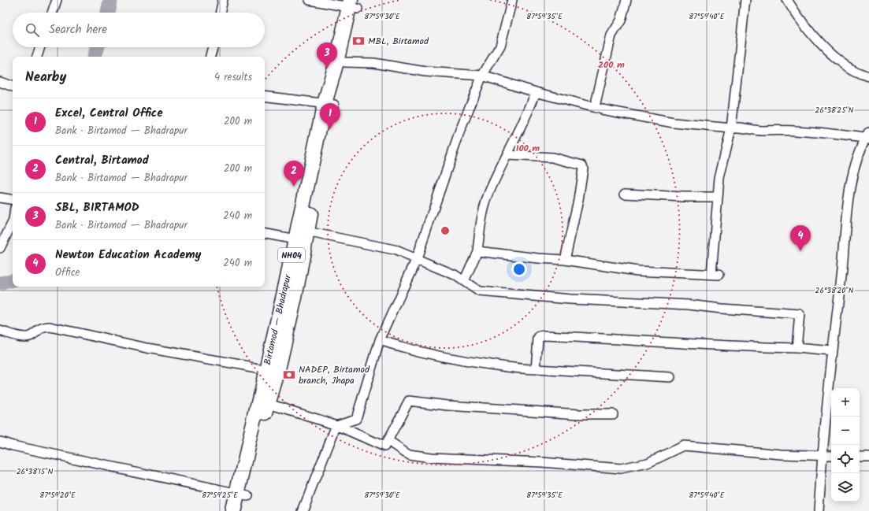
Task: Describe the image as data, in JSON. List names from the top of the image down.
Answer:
{
  "streets": {
    "main road": ["NH04", "Birtamod — Bhadrapur"]
  },
  "places": {
    "bank": ["MBL, Birtamod", "NADEP, Birtamod branch, Jhapa"]
  },
  "page": {
    "search": "Search here",
    "pins": [
      "3",
      "1",
      "2",
      "4"
    ],
    "heading": ["Nearby", "4 results"],
    "list": [
      {
        "mark": "1",
        "name": "Excel, Central Office",
        "note": "Bank · Birtamod — Bhadrapur",
        "value": "200 m"
      },
      {
        "mark": "2",
        "name": "Central, Birtamod",
        "note": "Bank · Birtamod — Bhadrapur",
        "value": "200 m"
      },
      {
        "mark": "3",
        "name": "SBL, BIRTAMOD",
        "note": "Bank · Birtamod — Bhadrapur",
        "value": "240 m"
      },
      {
        "mark": "4",
        "name": "Newton Education Academy",
        "note": "Office",
        "value": "240 m"
      }
    ],
    "map_buttons": ["+", "−"]
  },
  "coordinates": [
    "87°59'30\"E",
    "87°59'35\"E",
    "87°59'40\"E",
    "26°38'25\"N",
    "26°38'20\"N",
    "26°38'15\"N",
    "87°59'20\"E",
    "87°59'25\"E"
  ],
  "rings": ["200 m", "100 m"]
}
